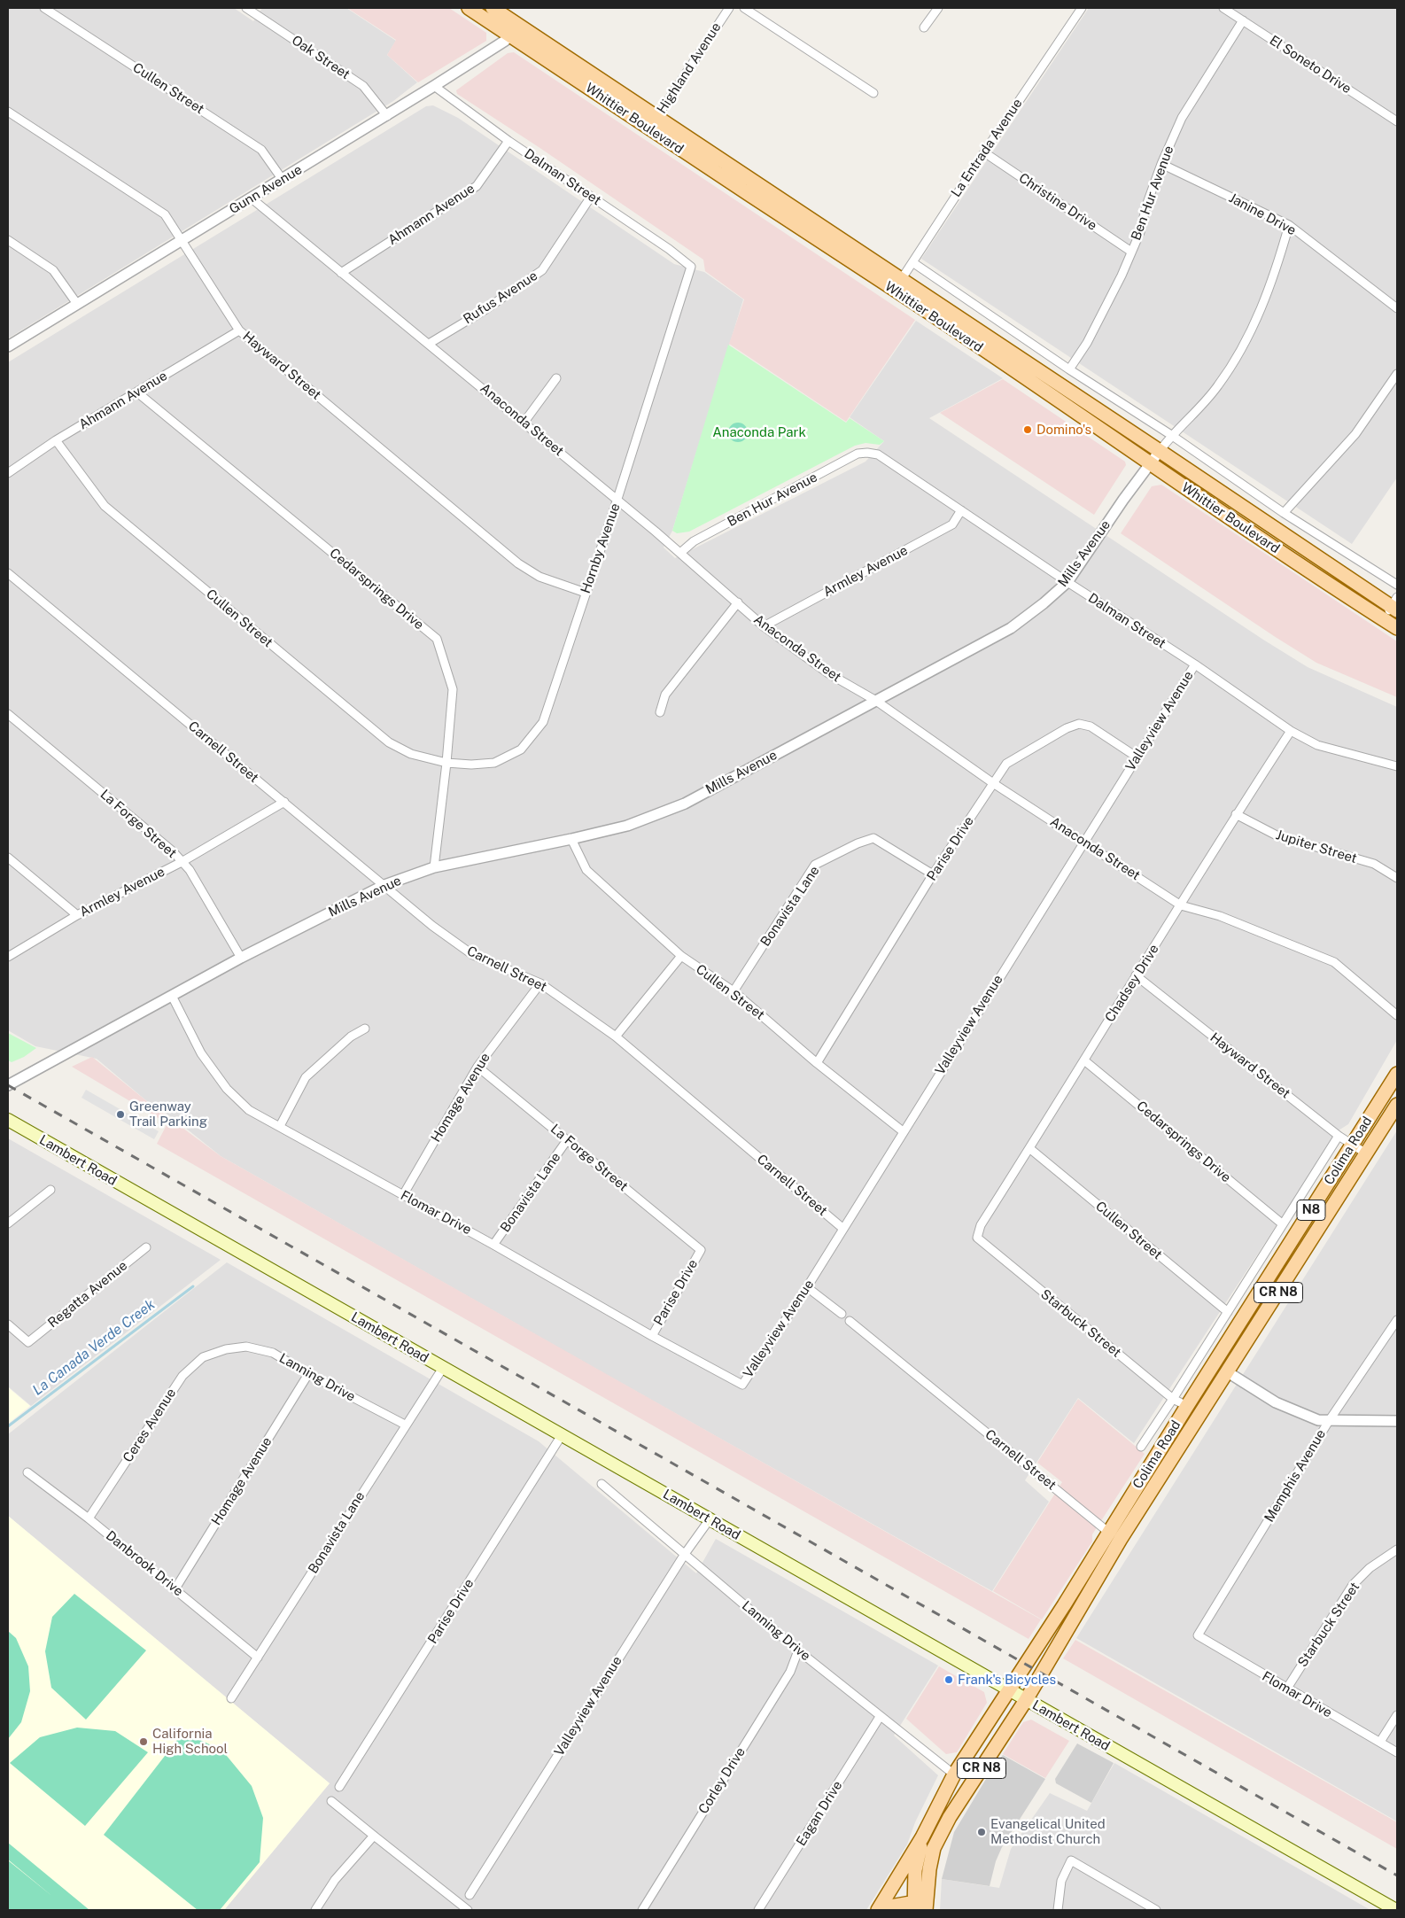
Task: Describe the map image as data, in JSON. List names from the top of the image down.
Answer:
{
  "streets": {
    "main road": [
      "Whittier Boulevard",
      "Colima Road",
      "Lambert Road",
      "N8",
      "CR N8"
    ],
    "street": [
      "Oak Street",
      "El Soneto Drive",
      "Highland Avenue",
      "Cullen Street",
      "La Entrada Avenue",
      "Dalman Street",
      "Gunn Avenue",
      "Ben Hur Avenue",
      "Christine Drive",
      "Ahmann Avenue",
      "Janine Drive",
      "Rufus Avenue",
      "Hayward Street",
      "Anaconda Street",
      "Hornby Avenue",
      "Mills Avenue",
      "Armley Avenue",
      "Cedarsprings Drive",
      "Valleyview Avenue",
      "Carnell Street",
      "La Forge Street",
      "Jupiter Street",
      "Parise Drive",
      "Bonavista Lane",
      "Chadsey Drive",
      "Homage Avenue",
      "Flomar Drive",
      "Regatta Avenue",
      "Starbuck Street",
      "Lanning Drive",
      "Ceres Avenue",
      "Memphis Avenue",
      "Danbrook Drive",
      "Corley Drive",
      "Eagan Drive"
    ]
  },
  "crossings": [
    ["Oak Street", "Gunn Avenue"],
    ["El Soneto Drive", "Ben Hur Avenue"],
    ["Highland Avenue", "Whittier Boulevard"],
    ["Cullen Street", "Gunn Avenue"],
    ["Cullen Street", "Ahmann Avenue"],
    ["Cullen Street", "Hornby Avenue"],
    ["Cullen Street", "Mills Avenue"],
    ["Cullen Street", "Cedarsprings Drive"],
    ["Cullen Street", "Valleyview Avenue"],
    ["Cullen Street", "Parise Drive"],
    ["Cullen Street", "Bonavista Lane"],
    ["Cullen Street", "Chadsey Drive"],
    ["Whittier Boulevard", "La Entrada Avenue"],
    ["Whittier Boulevard", "Gunn Avenue"],
    ["Whittier Boulevard", "Mills Avenue"],
    ["La Entrada Avenue", "Christine Drive"],
    ["Dalman Street", "Gunn Avenue"],
    ["Dalman Street", "Ben Hur Avenue"],
    ["Dalman Street", "Ahmann Avenue"],
    ["Dalman Street", "Rufus Avenue"],
    ["Dalman Street", "Hornby Avenue"],
    ["Dalman Street", "Mills Avenue"],
    ["Dalman Street", "Armley Avenue"],
    ["Dalman Street", "Valleyview Avenue"],
    ["Dalman Street", "Chadsey Drive"],
    ["Gunn Avenue", "Hayward Street"],
    ["Gunn Avenue", "Anaconda Street"],
    ["Ben Hur Avenue", "Christine Drive"],
    ["Ben Hur Avenue", "Janine Drive"],
    ["Ben Hur Avenue", "Anaconda Street"],
    ["Ahmann Avenue", "Hayward Street"],
    ["Ahmann Avenue", "Anaconda Street"],
    ["Ahmann Avenue", "Cedarsprings Drive"],
    ["Janine Drive", "Mills Avenue"],
    ["Rufus Avenue", "Anaconda Street"],
    ["Hayward Street", "Hornby Avenue"],
    ["Hayward Street", "Chadsey Drive"],
    ["Hayward Street", "Colima Road"],
    ["Anaconda Street", "Hornby Avenue"],
    ["Anaconda Street", "Mills Avenue"],
    ["Anaconda Street", "Armley Avenue"],
    ["Anaconda Street", "Valleyview Avenue"],
    ["Anaconda Street", "Parise Drive"],
    ["Anaconda Street", "Chadsey Drive"],
    ["Hornby Avenue", "Cedarsprings Drive"],
    ["Mills Avenue", "Cedarsprings Drive"],
    ["Mills Avenue", "Carnell Street"],
    ["Mills Avenue", "La Forge Street"],
    ["Mills Avenue", "Flomar Drive"],
    ["Armley Avenue", "Carnell Street"],
    ["Armley Avenue", "La Forge Street"],
    ["Cedarsprings Drive", "Chadsey Drive"],
    ["Valleyview Avenue", "Carnell Street"],
    ["Valleyview Avenue", "Parise Drive"],
    ["Valleyview Avenue", "Lambert Road"],
    ["Valleyview Avenue", "Flomar Drive"],
    ["Valleyview Avenue", "Lanning Drive"],
    ["Carnell Street", "Homage Avenue"],
    ["Carnell Street", "Colima Road"],
    ["La Forge Street", "Parise Drive"],
    ["La Forge Street", "Bonavista Lane"],
    ["La Forge Street", "Homage Avenue"],
    ["Jupiter Street", "Chadsey Drive"],
    ["Parise Drive", "Bonavista Lane"],
    ["Parise Drive", "Lambert Road"],
    ["Parise Drive", "Flomar Drive"],
    ["Bonavista Lane", "Lambert Road"],
    ["Bonavista Lane", "Flomar Drive"],
    ["Bonavista Lane", "Lanning Drive"],
    ["Bonavista Lane", "Danbrook Drive"],
    ["Chadsey Drive", "Starbuck Street"],
    ["Homage Avenue", "Flomar Drive"],
    ["Homage Avenue", "Lanning Drive"],
    ["Homage Avenue", "Danbrook Drive"],
    ["Colima Road", "Lambert Road"],
    ["Colima Road", "CR N8"],
    ["Colima Road", "Starbuck Street"],
    ["Colima Road", "Lanning Drive"],
    ["Flomar Drive", "Starbuck Street"],
    ["Flomar Drive", "Memphis Avenue"],
    ["Lanning Drive", "Ceres Avenue"],
    ["Lanning Drive", "Corley Drive"],
    ["Lanning Drive", "Eagan Drive"],
    ["Ceres Avenue", "Danbrook Drive"]
  ],
  "water": ["La Canada Verde Creek"],
  "parks": ["Anaconda Park"],
  "places": [
    "Domino's",
    "Greenway Trail Parking",
    "Frank's Bicycles",
    "California High School",
    "Evangelical United Methodist Church"
  ]
}
